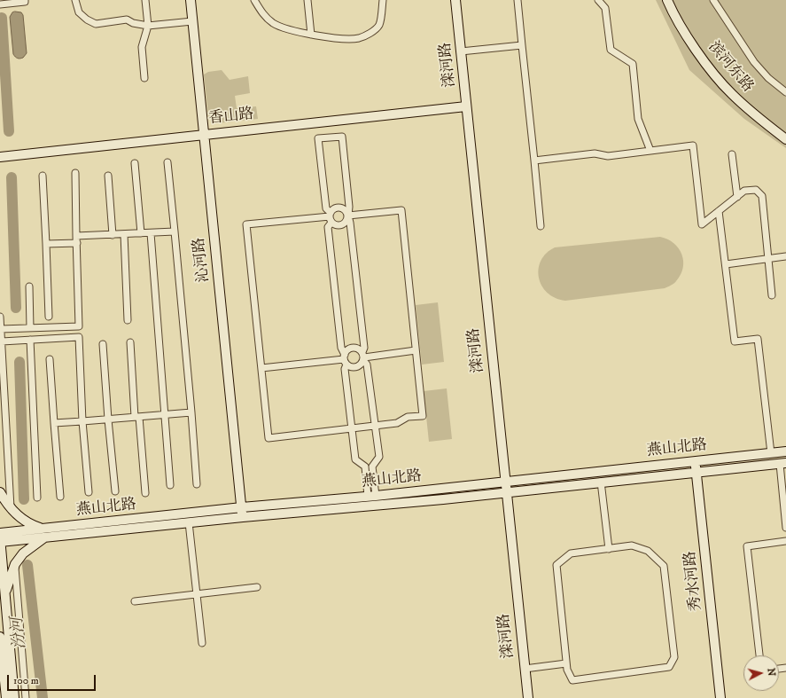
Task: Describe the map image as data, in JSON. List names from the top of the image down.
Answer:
{
  "streets": {
    "street": [
      "滦河路",
      "滨河东路",
      "香山路",
      "沁河路",
      "燕山北路",
      "秀水河路"
    ]
  },
  "crossings": [
    ["滦河路", "香山路"],
    ["滦河路", "燕山北路"],
    ["香山路", "沁河路"],
    ["沁河路", "燕山北路"],
    ["燕山北路", "秀水河路"]
  ],
  "water": ["汾河"],
  "scale_bar": "100 m",
  "north": "right"
}
